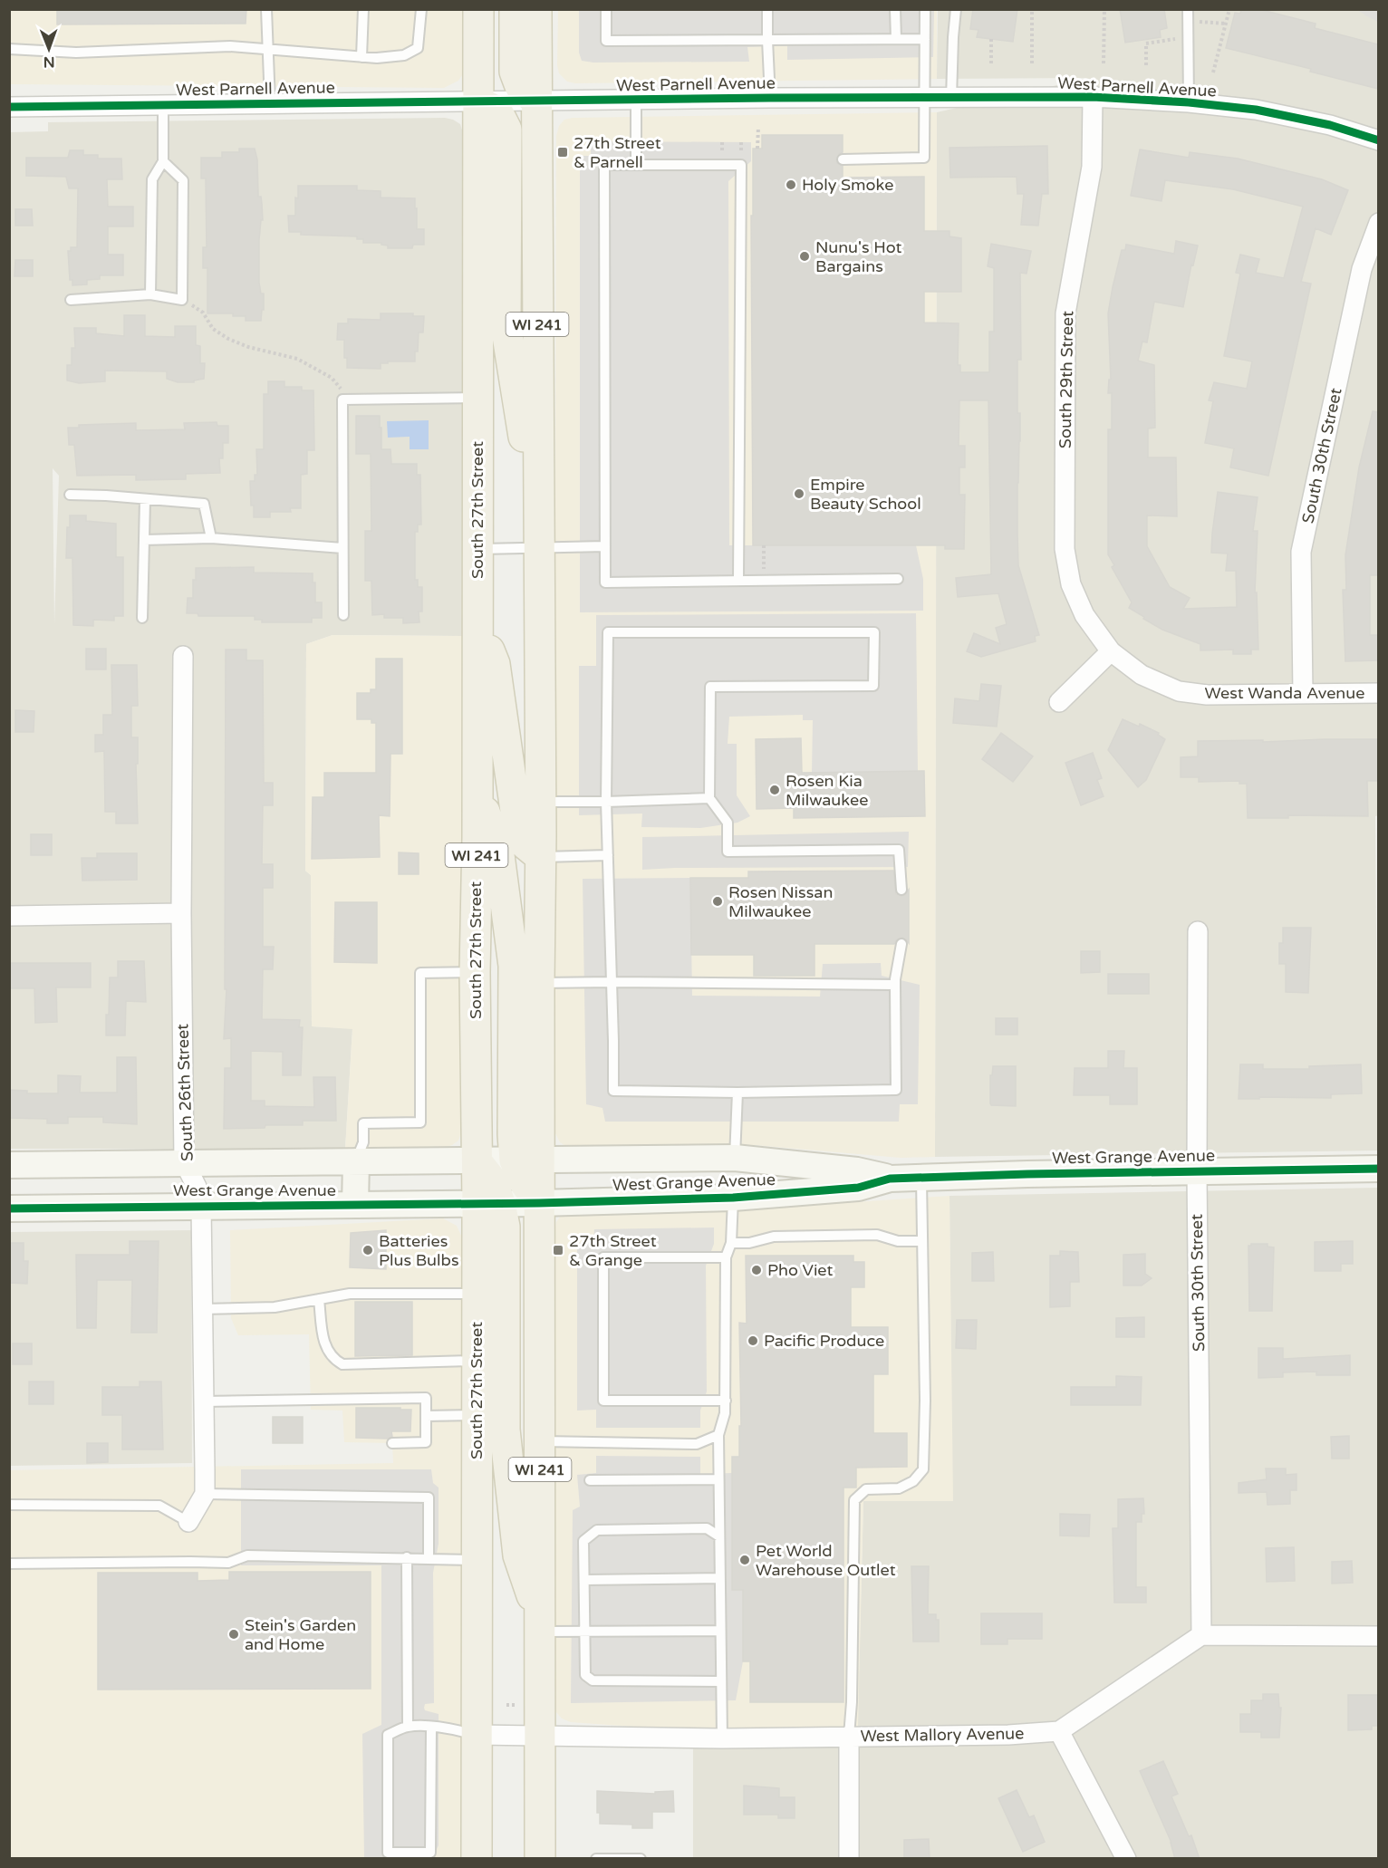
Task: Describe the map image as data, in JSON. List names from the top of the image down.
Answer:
{
  "streets": {
    "main road": ["WI 241", "South 27th Street"],
    "street": [
      "West Parnell Avenue",
      "South 29th Street",
      "South 30th Street",
      "West Wanda Avenue",
      "South 26th Street",
      "West Grange Avenue",
      "West Mallory Avenue"
    ]
  },
  "crossings": [
    ["West Parnell Avenue", "WI 241"],
    ["West Parnell Avenue", "South 29th Street"],
    ["West Parnell Avenue", "South 27th Street"],
    ["WI 241", "West Grange Avenue"],
    ["WI 241", "West Mallory Avenue"],
    ["South 29th Street", "West Wanda Avenue"],
    ["South 30th Street", "West Wanda Avenue"],
    ["South 30th Street", "West Grange Avenue"],
    ["South 30th Street", "West Mallory Avenue"],
    ["South 27th Street", "West Grange Avenue"],
    ["South 27th Street", "West Mallory Avenue"],
    ["South 26th Street", "West Grange Avenue"]
  ],
  "places": {
    "transit": ["27th Street & Parnell", "27th Street & Grange"],
    "other": [
      "Holy Smoke",
      "Nunu's Hot Bargains",
      "Empire Beauty School",
      "Rosen Kia Milwaukee",
      "Rosen Nissan Milwaukee",
      "Batteries Plus Bulbs",
      "Pho Viet",
      "Pacific Produce",
      "Pet World Warehouse Outlet",
      "Stein's Garden and Home"
    ]
  },
  "north": "bottom"
}
